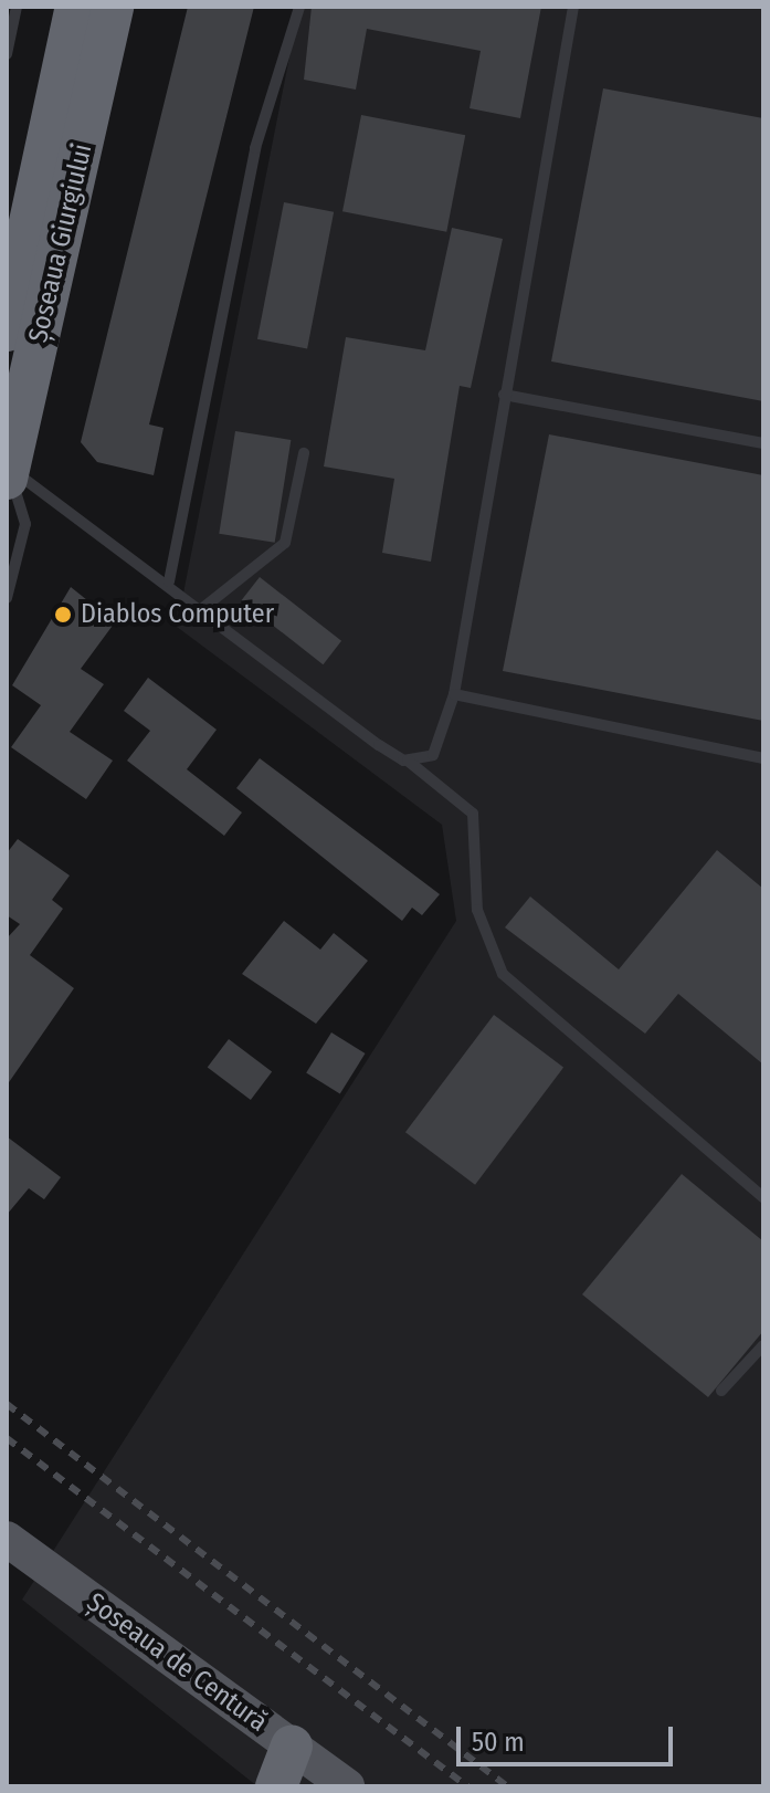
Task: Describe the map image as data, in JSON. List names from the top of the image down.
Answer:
{
  "streets": {
    "highway": ["Șoseaua Giurgiului"],
    "main road": ["Șoseaua de Centură"]
  },
  "places": ["Diablos Computer"],
  "scale_bar": "50 m"
}
